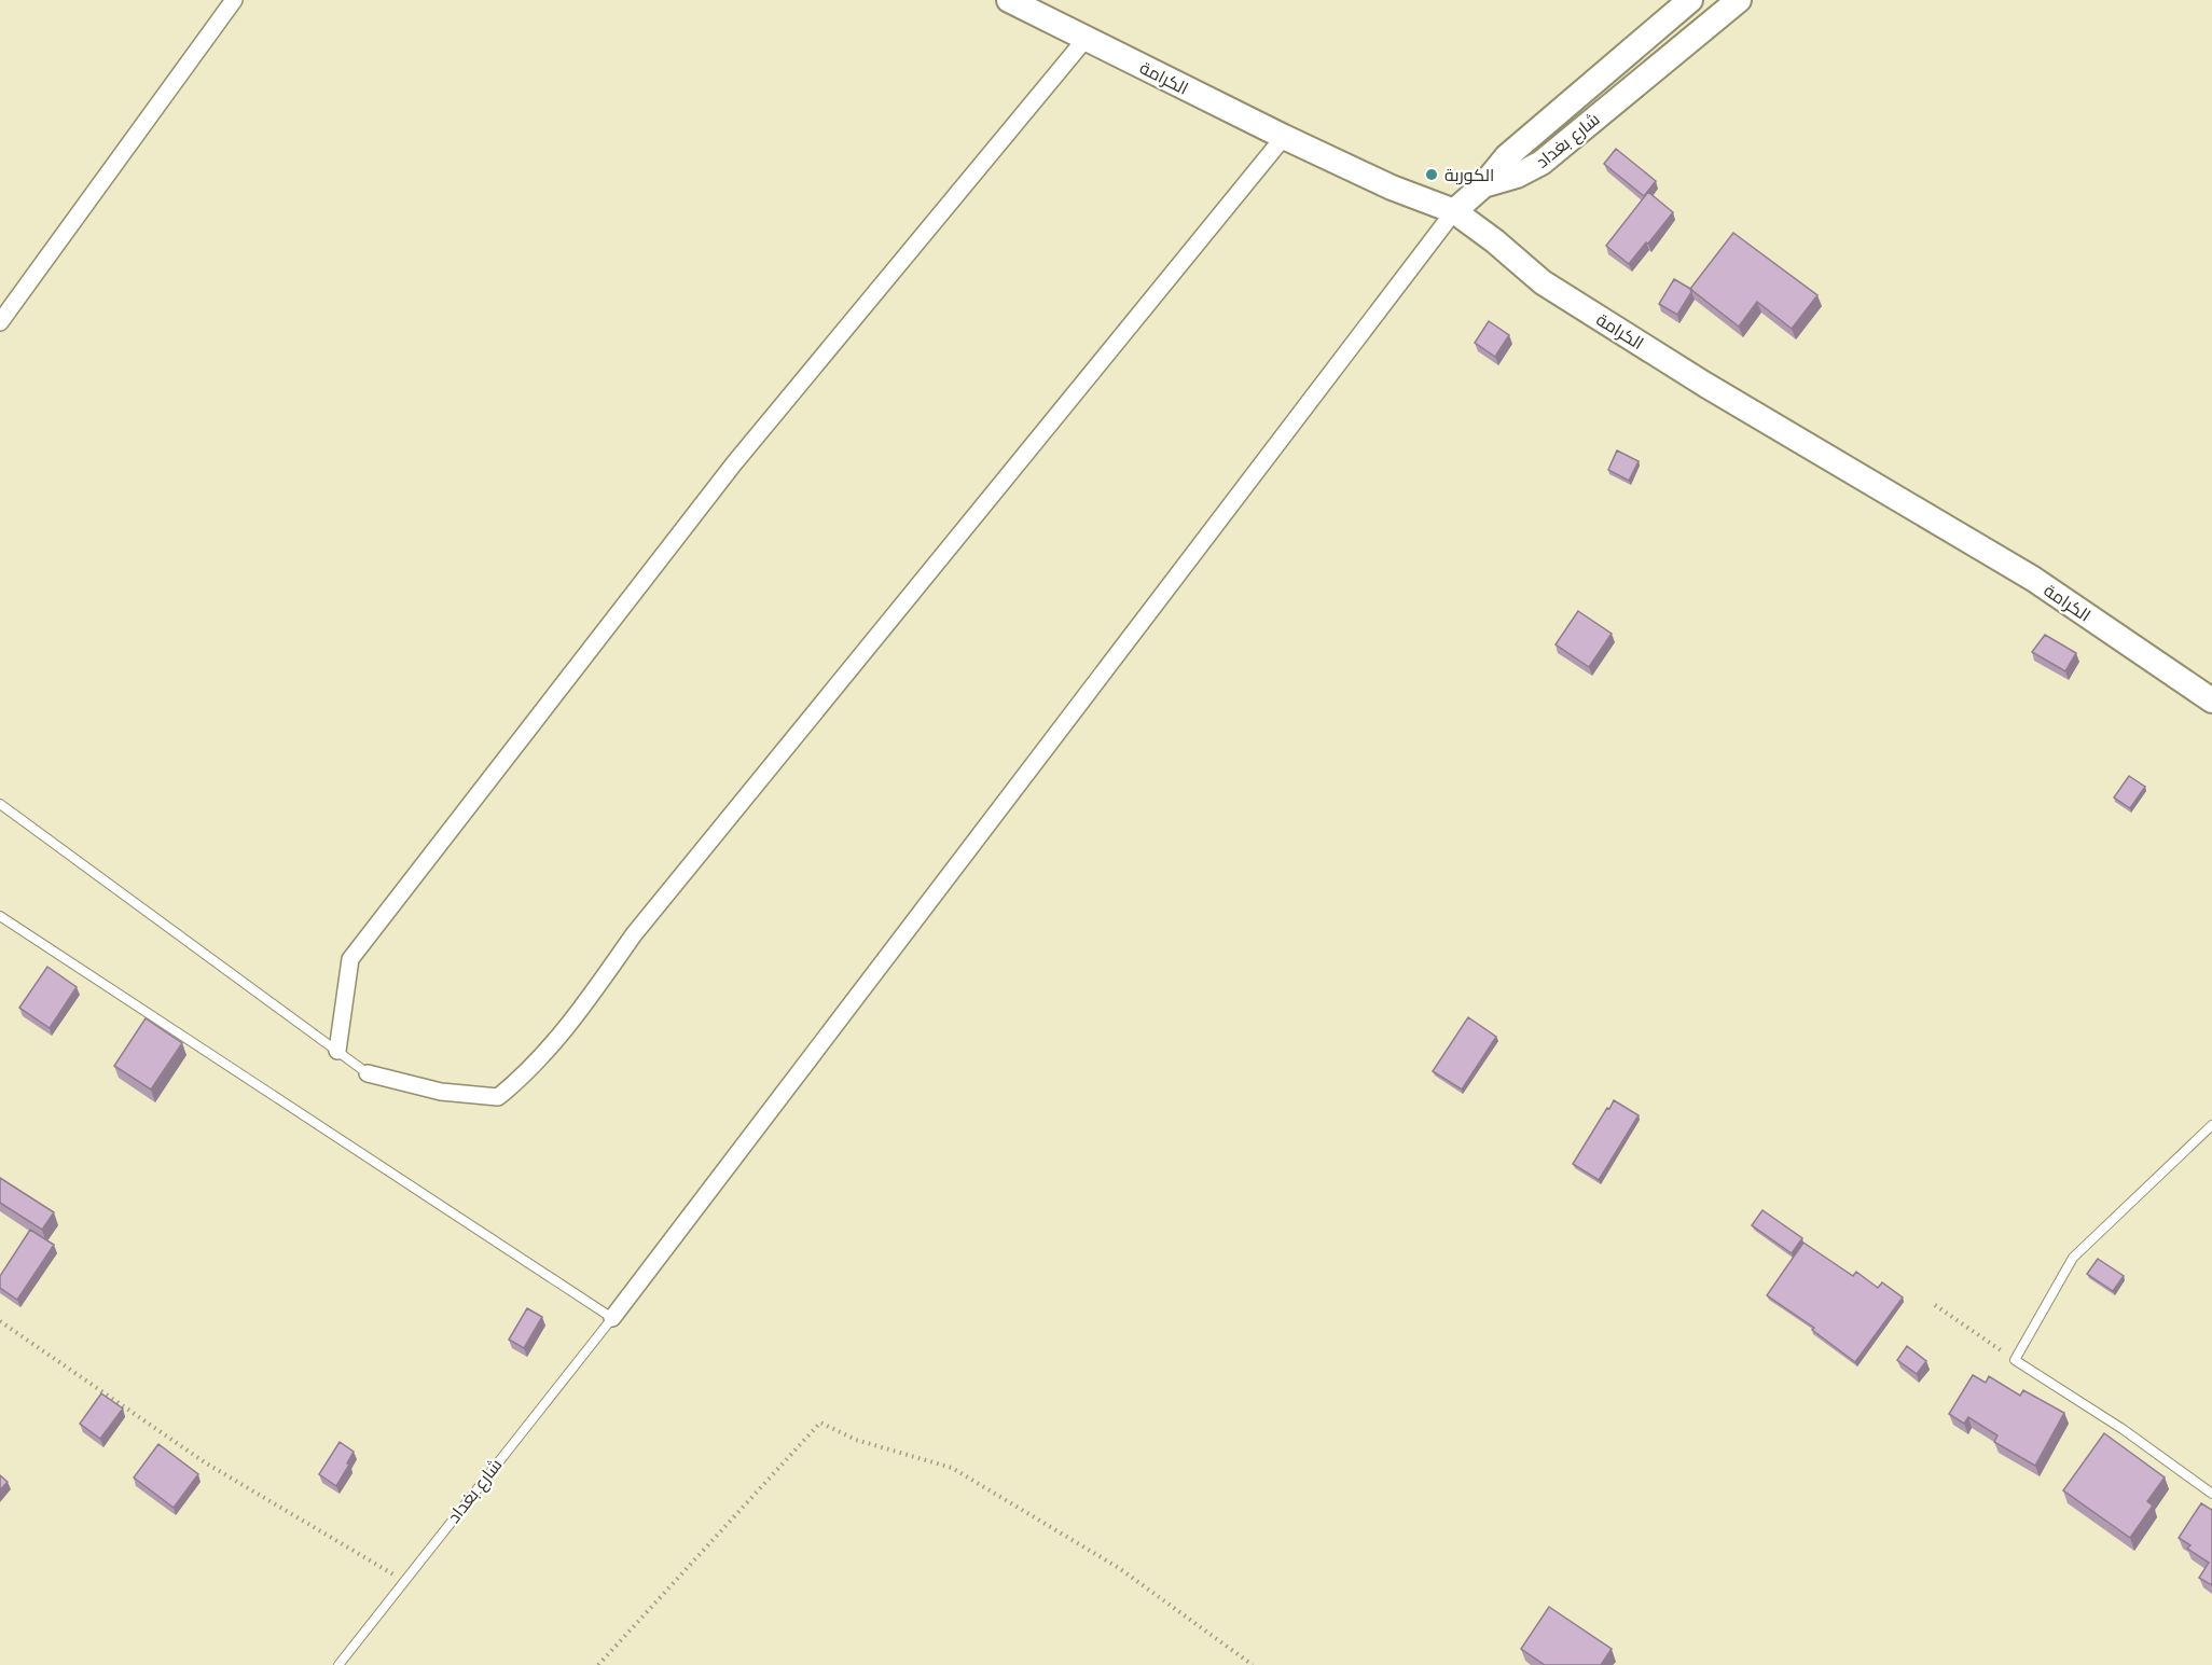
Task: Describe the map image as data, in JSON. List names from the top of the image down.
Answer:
{
  "streets": {
    "main road": ["الكرامة", "شارع بغداد"]
  },
  "places": ["الكوربة"]
}
